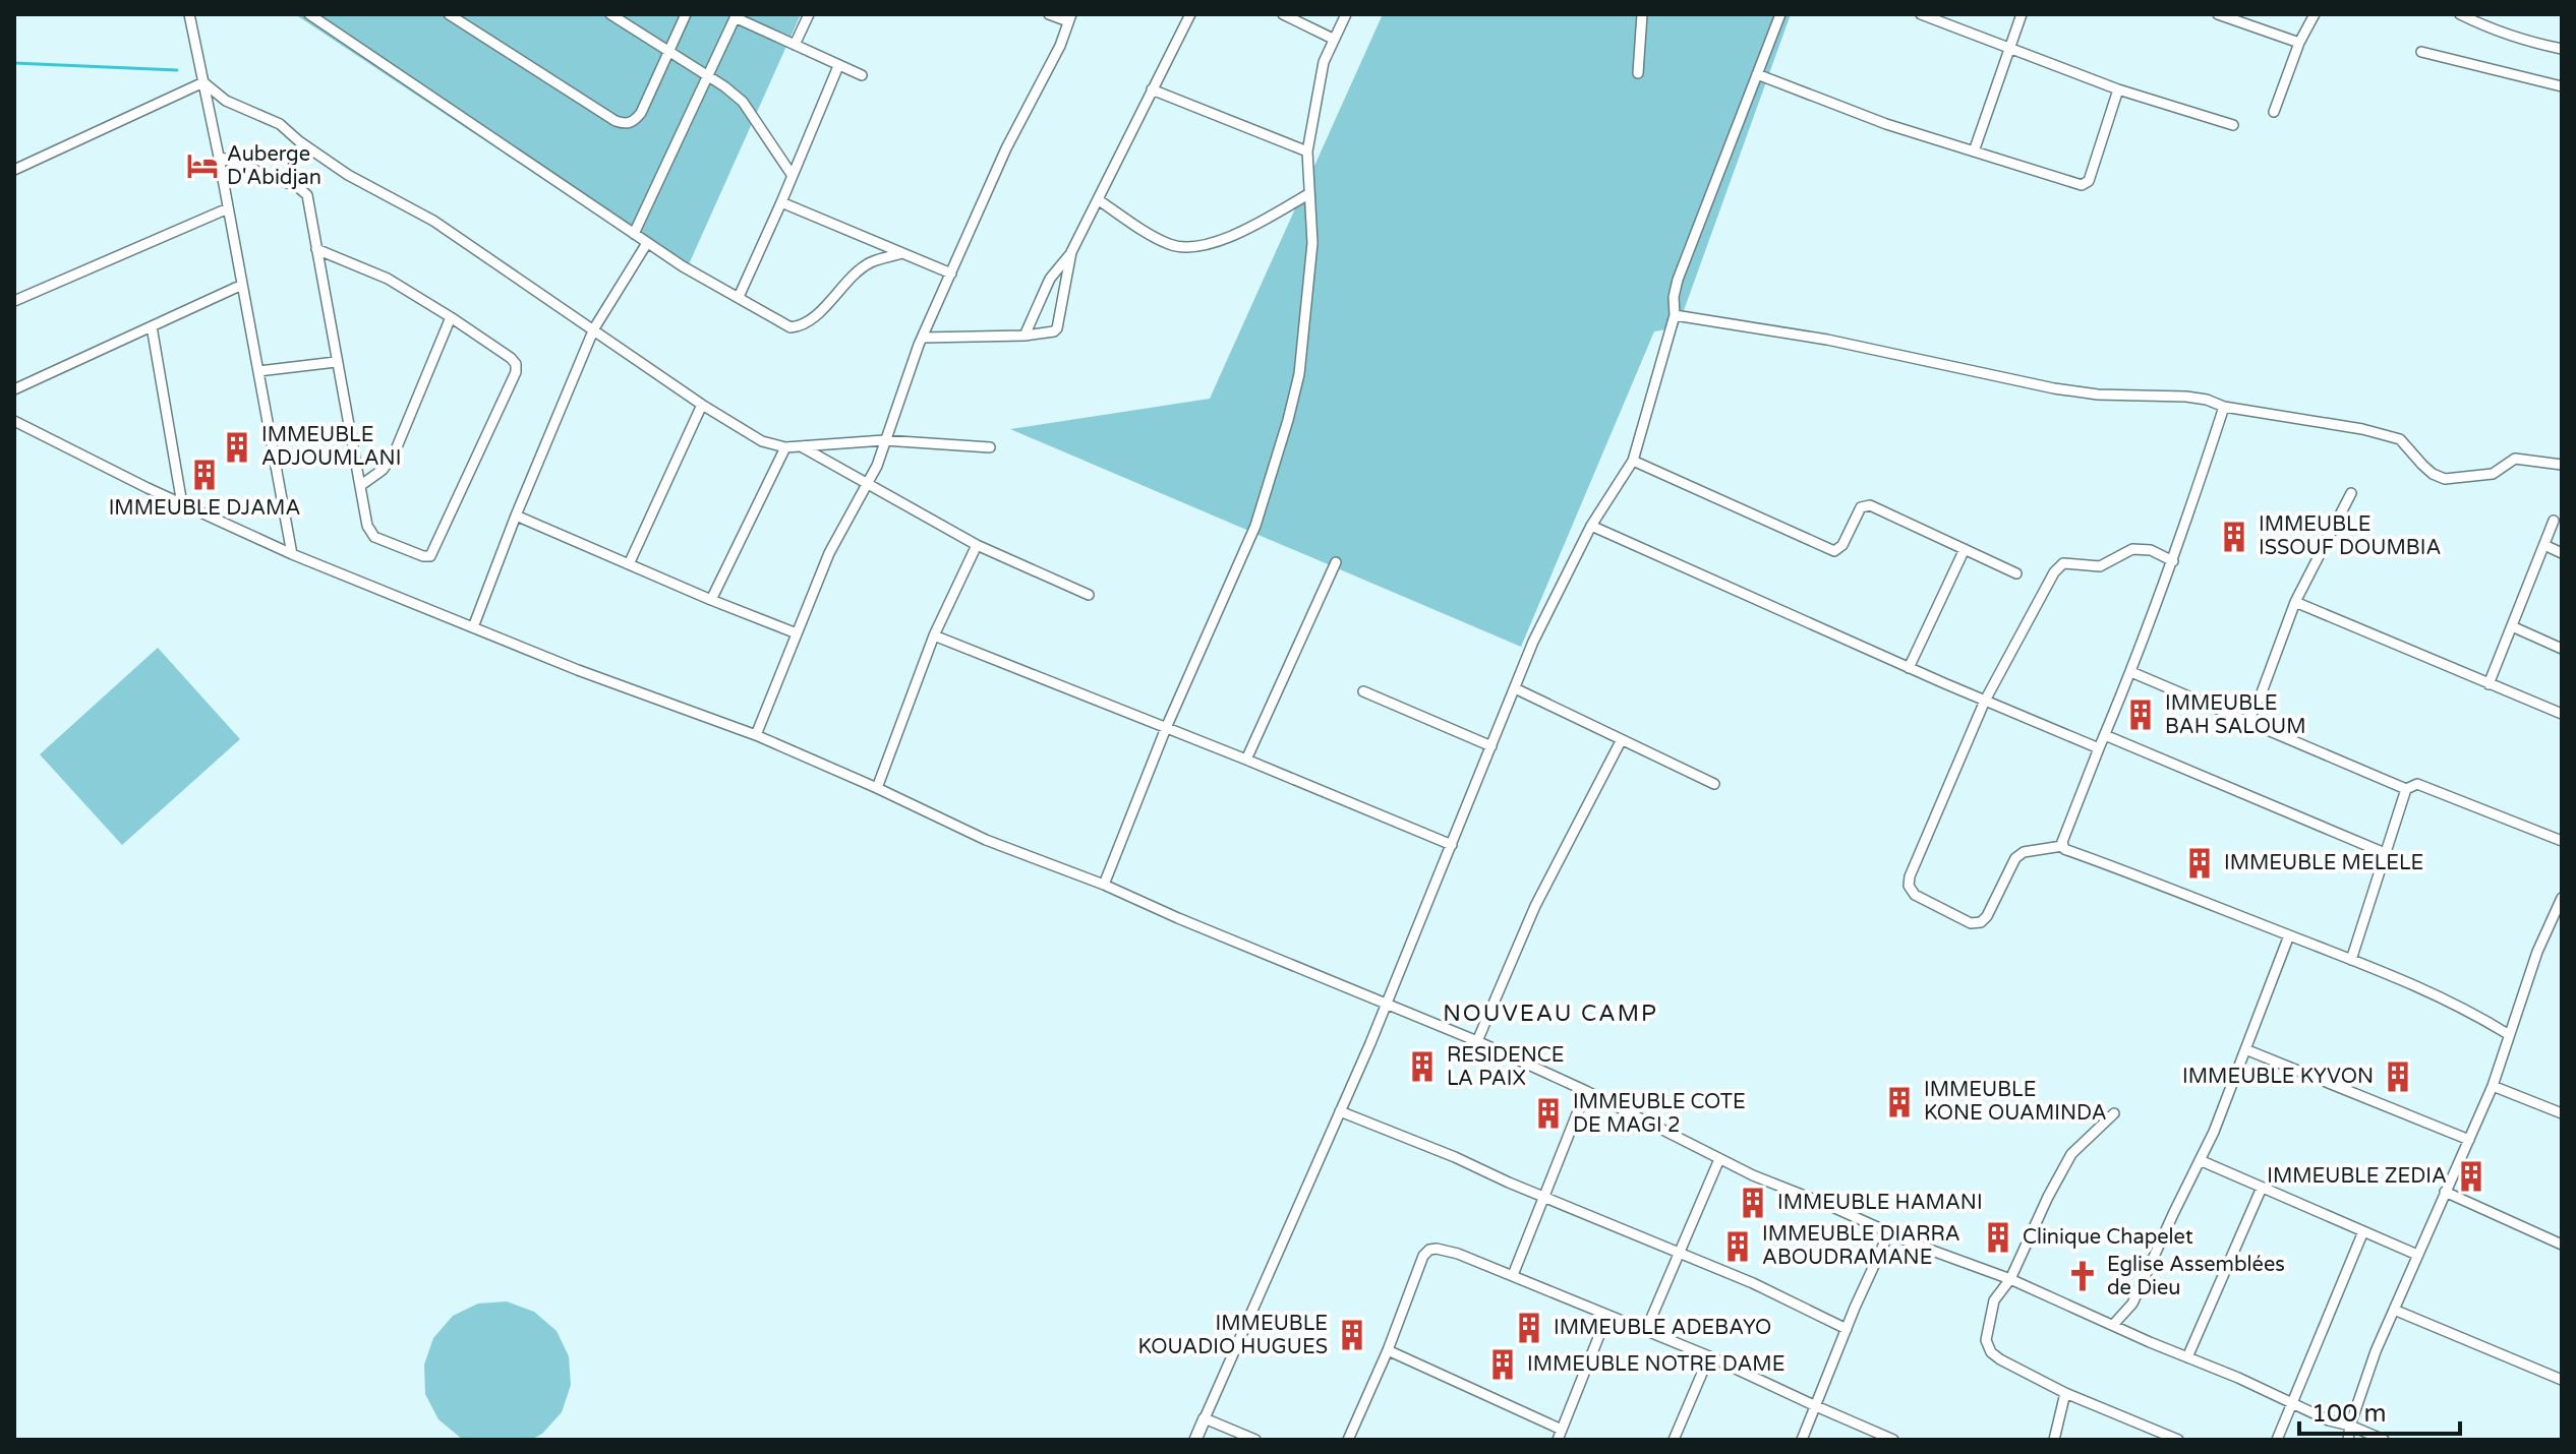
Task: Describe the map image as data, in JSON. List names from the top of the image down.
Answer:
{
  "districts": ["NOUVEAU CAMP"],
  "places": {
    "hotel": ["Auberge D'Abidjan"],
    "building": [
      "IMMEUBLE ADJOUMLANI",
      "IMMEUBLE DJAMA",
      "IMMEUBLE ISSOUF DOUMBIA",
      "IMMEUBLE BAH SALOUM",
      "IMMEUBLE MELELE",
      "RESIDENCE LA PAIX",
      "IMMEUBLE KYVON",
      "IMMEUBLE KONE OUAMINDA",
      "IMMEUBLE COTE DE MAGI 2",
      "IMMEUBLE ZEDIA",
      "IMMEUBLE HAMANI",
      "Clinique Chapelet",
      "IMMEUBLE DIARRA ABOUDRAMANE",
      "IMMEUBLE ADEBAYO",
      "IMMEUBLE KOUADIO HUGUES",
      "IMMEUBLE NOTRE DAME"
    ],
    "church": ["Eglise Assemblées de Dieu"]
  },
  "scale_bar": "100 m"
}
